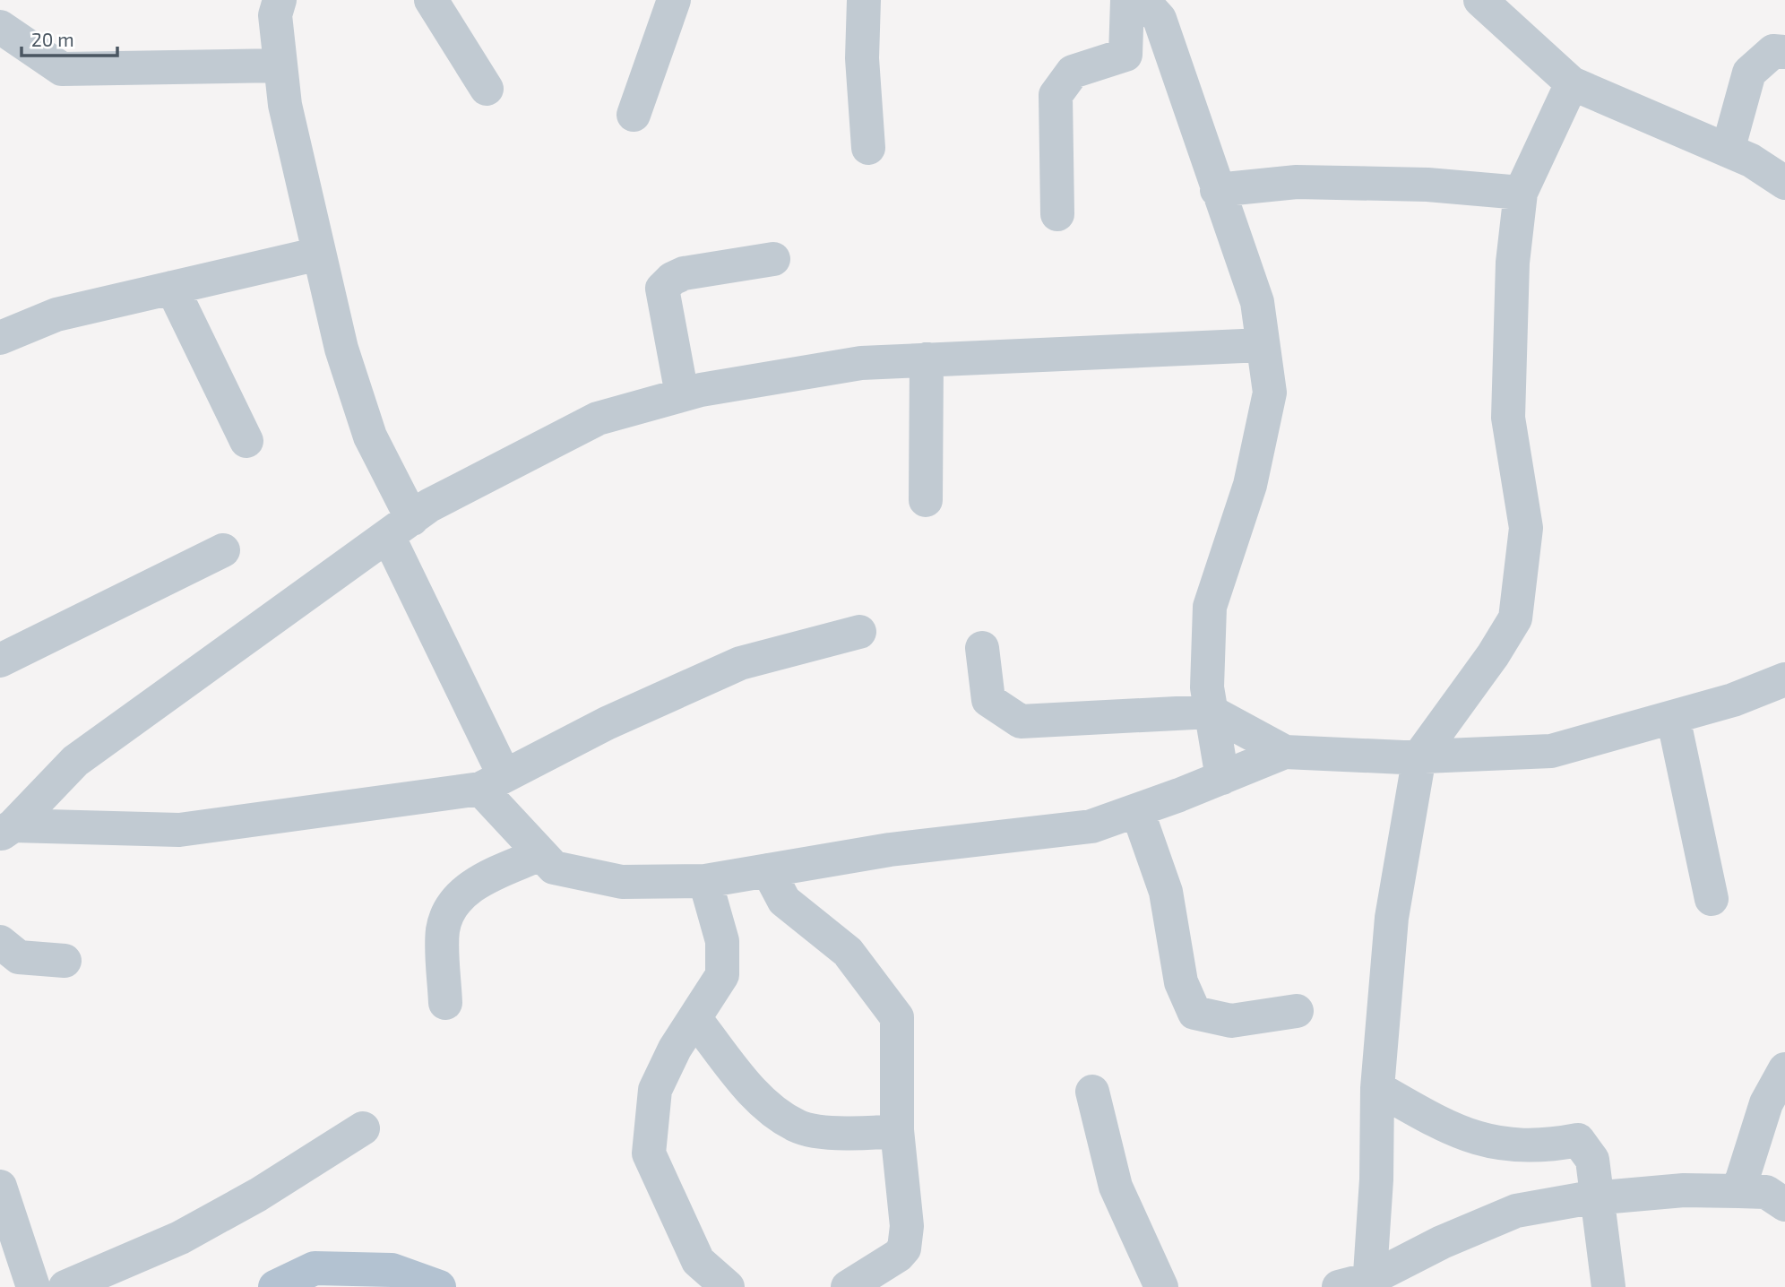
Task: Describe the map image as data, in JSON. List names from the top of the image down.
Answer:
{
  "scale_bar": "20 m"
}
